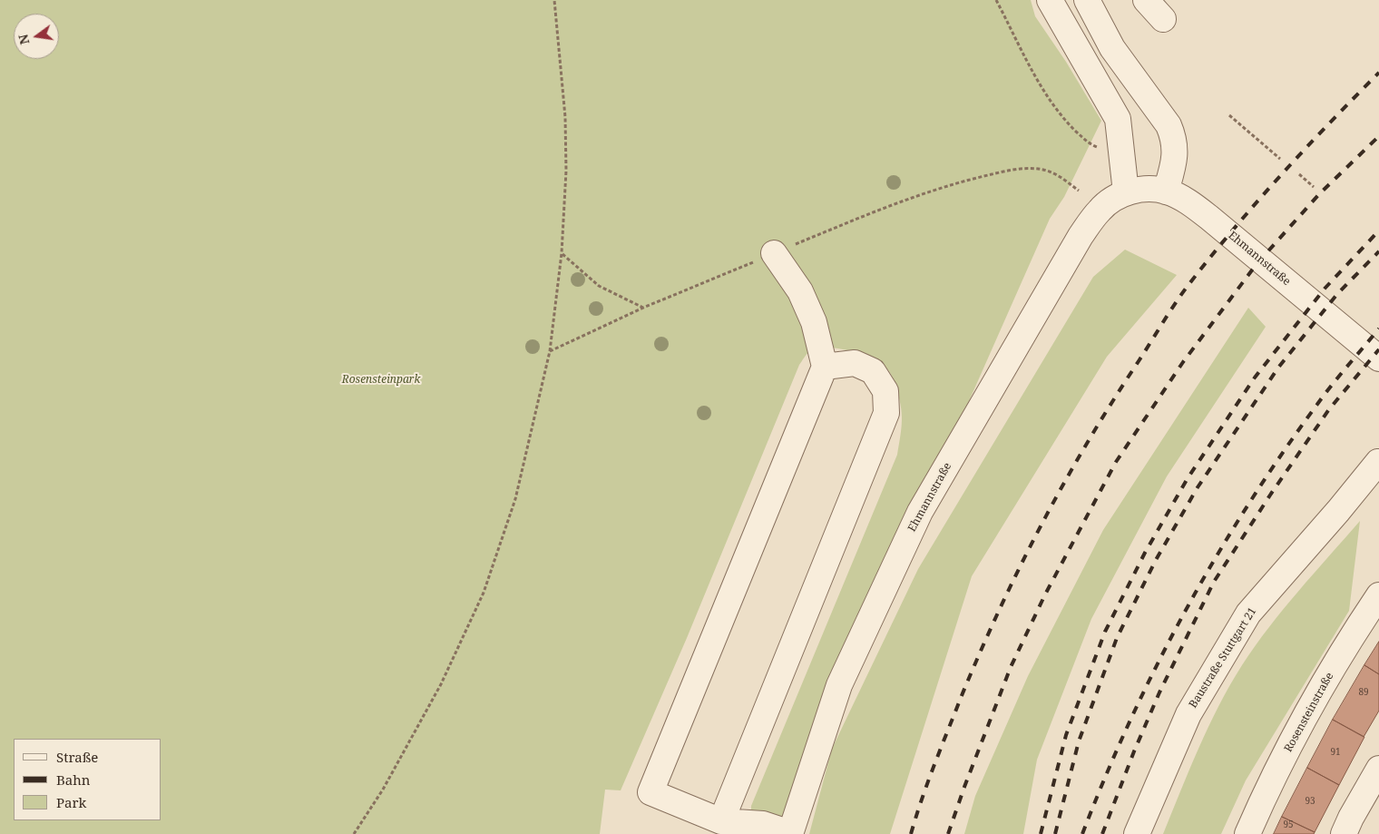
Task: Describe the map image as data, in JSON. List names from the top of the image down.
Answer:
{
  "streets": {
    "street": ["Ehmannstraße", "Baustraße Stuttgart 21", "Rosensteinstraße"]
  },
  "parks": ["Rosensteinpark"],
  "house_numbers": [
    "89",
    "91",
    "93",
    "95"
  ],
  "legend": ["Straße", "Bahn", "Park"],
  "north": "left"
}
